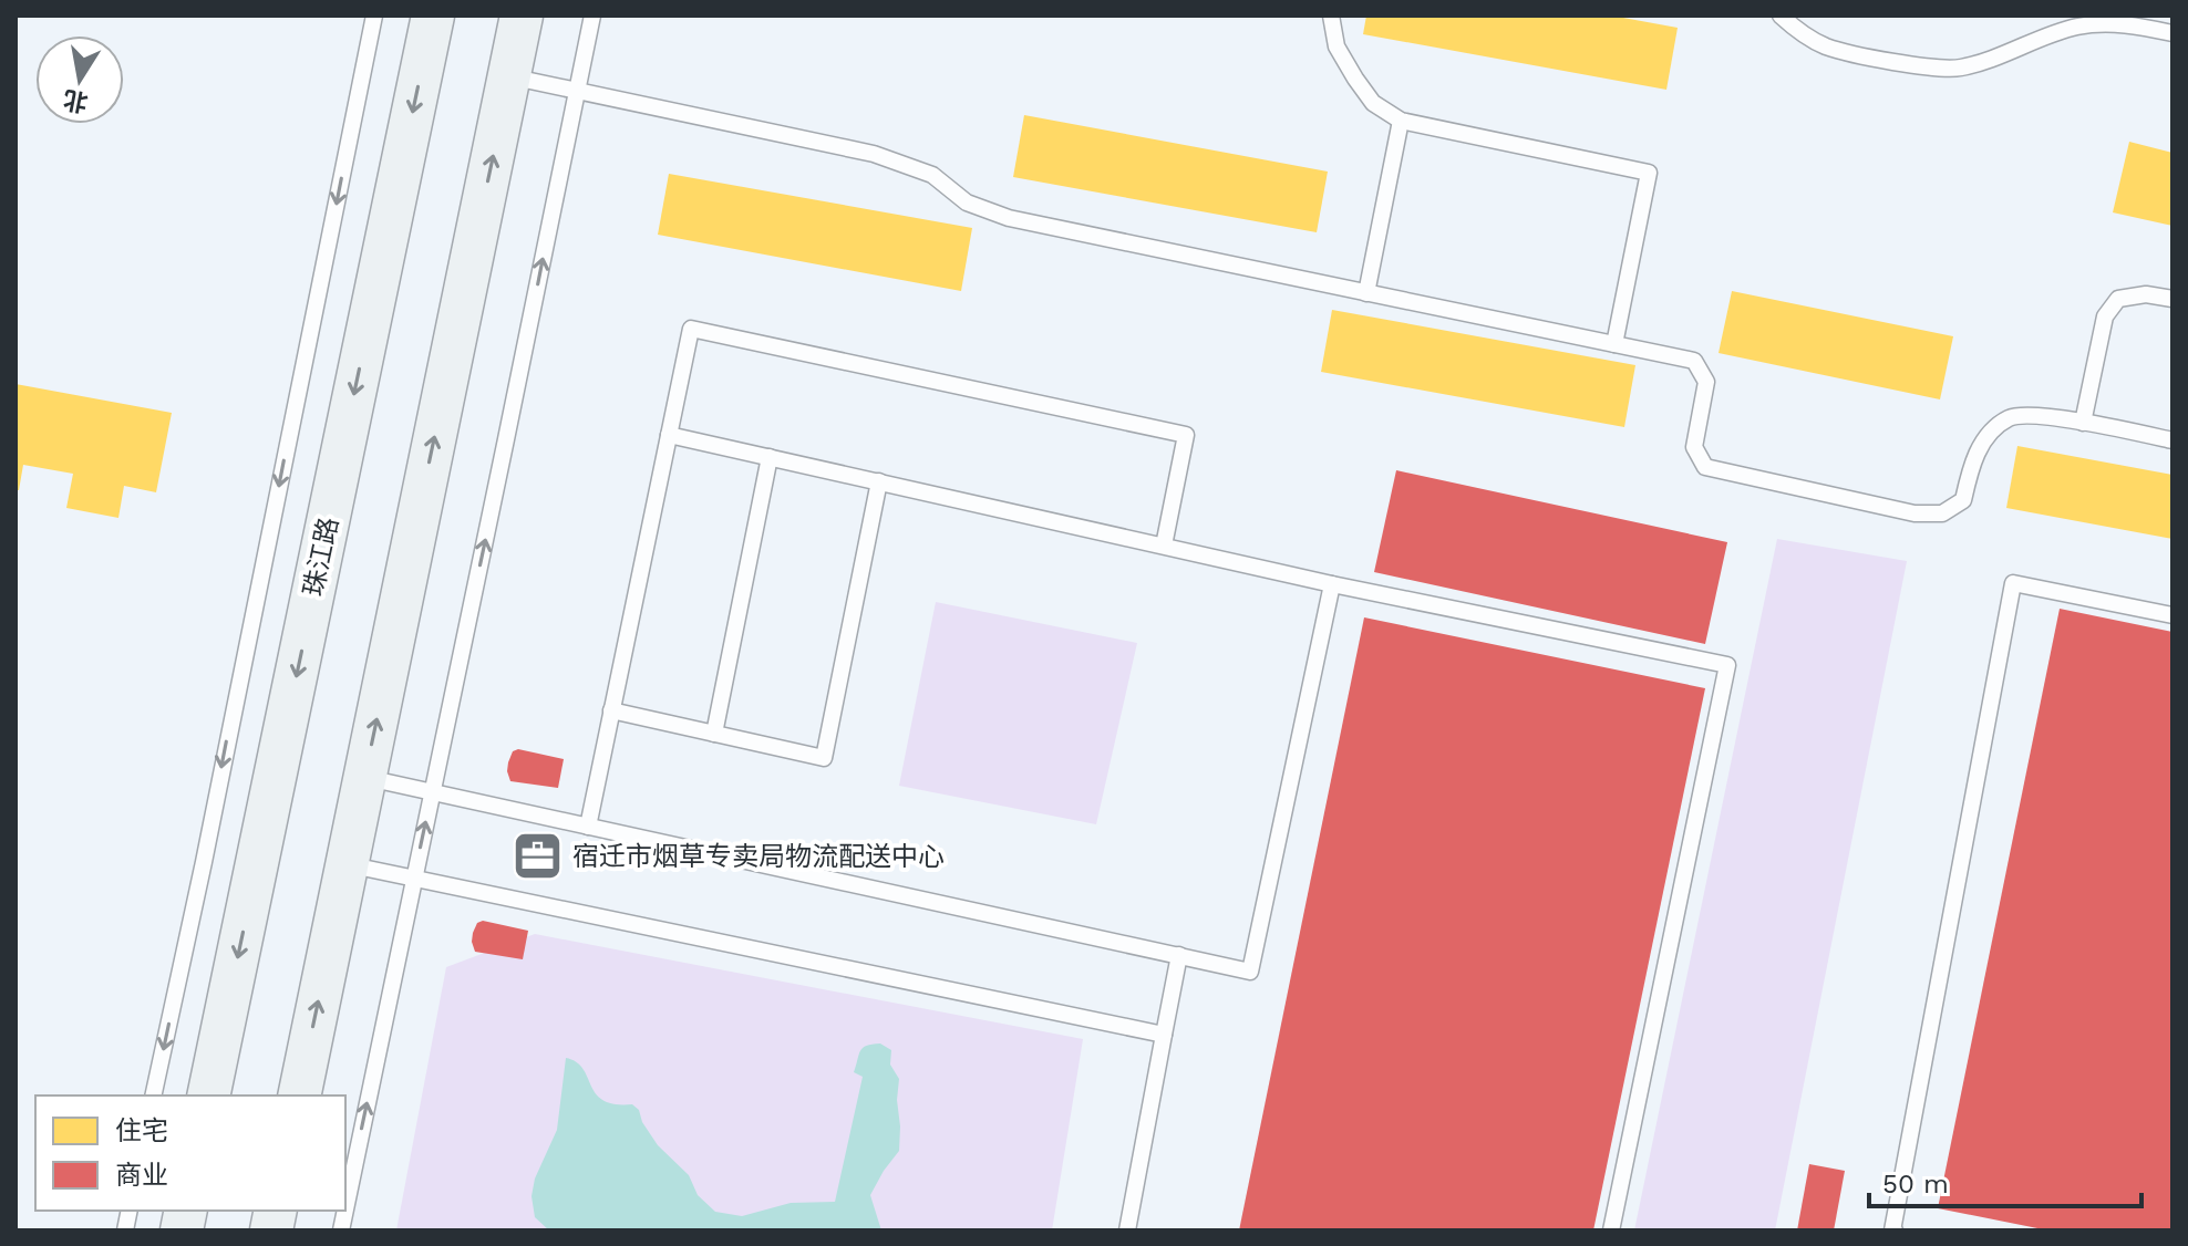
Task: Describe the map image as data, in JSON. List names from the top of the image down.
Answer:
{
  "streets": {
    "street": ["珠江路"]
  },
  "places": {
    "office": ["宿迁市烟草专卖局物流配送中心"]
  },
  "legend": ["住宅", "商业"],
  "scale_bar": "50 m",
  "north": "bottom"
}
